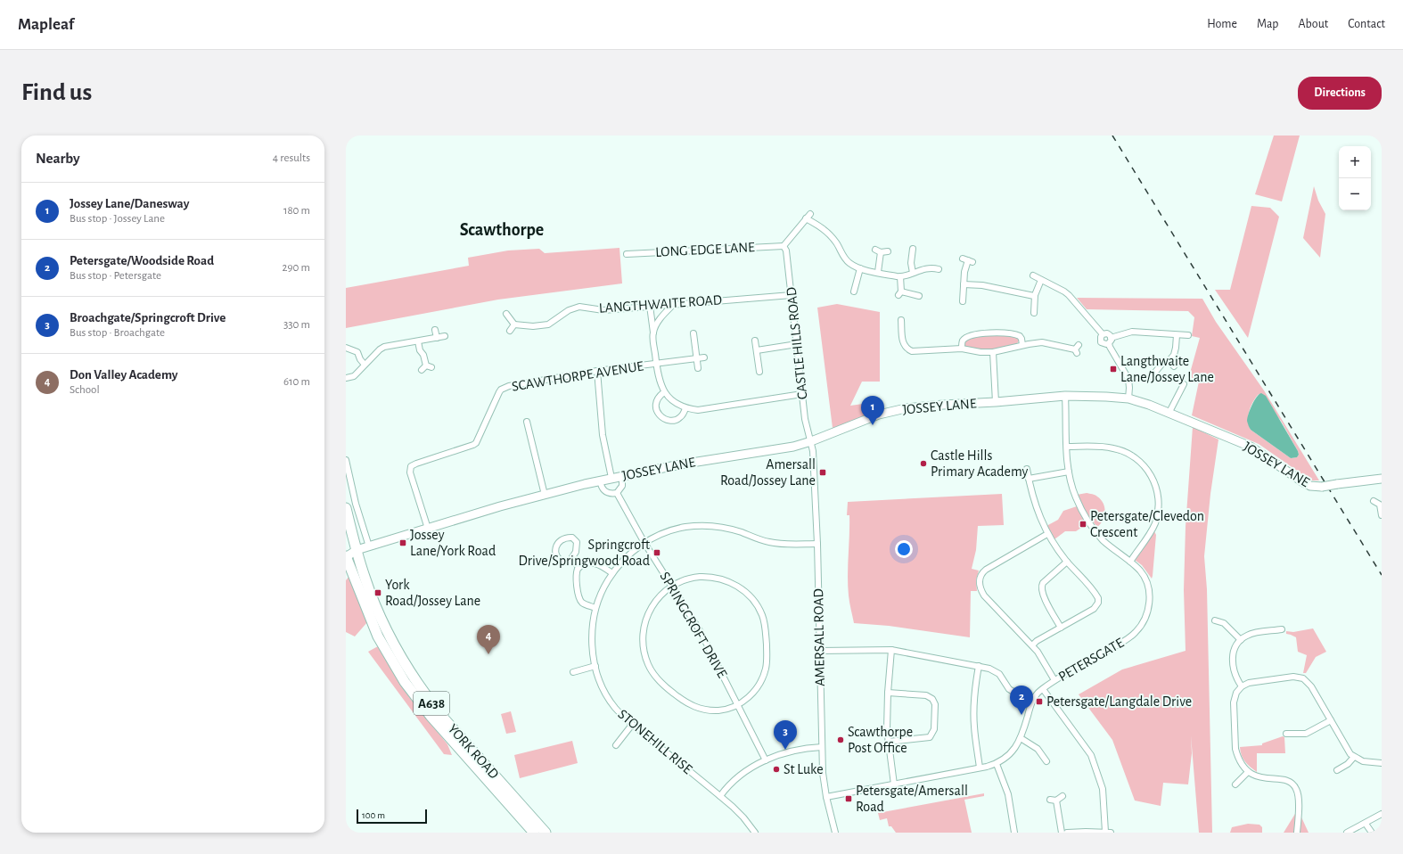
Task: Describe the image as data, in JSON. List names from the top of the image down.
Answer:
{
  "streets": {
    "highway": ["A638", "YORK ROAD"],
    "street": [
      "LONG EDGE LANE",
      "LANGTHWAITE ROAD",
      "CASTLE HILLS ROAD",
      "SCAWTHORPE AVENUE",
      "JOSSEY LANE",
      "SPRINGCROFT DRIVE",
      "AMERSALL ROAD",
      "PETERSGATE",
      "STONEHILL RISE"
    ]
  },
  "crossings": [
    ["LONG EDGE LANE", "CASTLE HILLS ROAD"],
    ["LANGTHWAITE ROAD", "CASTLE HILLS ROAD"],
    ["CASTLE HILLS ROAD", "JOSSEY LANE"],
    ["CASTLE HILLS ROAD", "AMERSALL ROAD"],
    ["SCAWTHORPE AVENUE", "JOSSEY LANE"],
    ["JOSSEY LANE", "AMERSALL ROAD"],
    ["JOSSEY LANE", "PETERSGATE"],
    ["JOSSEY LANE", "YORK ROAD"],
    ["SPRINGCROFT DRIVE", "STONEHILL RISE"],
    ["AMERSALL ROAD", "PETERSGATE"],
    ["AMERSALL ROAD", "STONEHILL RISE"]
  ],
  "districts": ["Scawthorpe"],
  "places": {
    "transit": [
      "Langthwaite Lane/Jossey Lane",
      "Amersall Road/Jossey Lane",
      "Petersgate/Clevedon Crescent",
      "Jossey Lane/York Road",
      "Springcroft Drive/Springwood Road",
      "York Road/Jossey Lane",
      "Petersgate/Langdale Drive",
      "Petersgate/Amersall Road"
    ],
    "other": ["Castle Hills Primary Academy", "Scawthorpe Post Office", "St Luke"]
  },
  "scale_bar": "100 m",
  "page": {
    "header": "Mapleaf",
    "nav": [
      "Home",
      "Map",
      "About",
      "Contact"
    ],
    "buttons": "Directions",
    "title": "Find us",
    "heading": ["Nearby", "4 results"],
    "map_buttons": ["+", "−"],
    "list": [
      {
        "mark": "1",
        "name": "Jossey Lane/Danesway",
        "note": "Bus stop · Jossey Lane",
        "value": "180 m"
      },
      {
        "mark": "2",
        "name": "Petersgate/Woodside Road",
        "note": "Bus stop · Petersgate",
        "value": "290 m"
      },
      {
        "mark": "3",
        "name": "Broachgate/Springcroft Drive",
        "note": "Bus stop · Broachgate",
        "value": "330 m"
      },
      {
        "mark": "4",
        "name": "Don Valley Academy",
        "note": "School",
        "value": "610 m"
      }
    ],
    "pins": [
      "1",
      "4",
      "2",
      "3"
    ],
    "scale": "100 m"
  }
}
